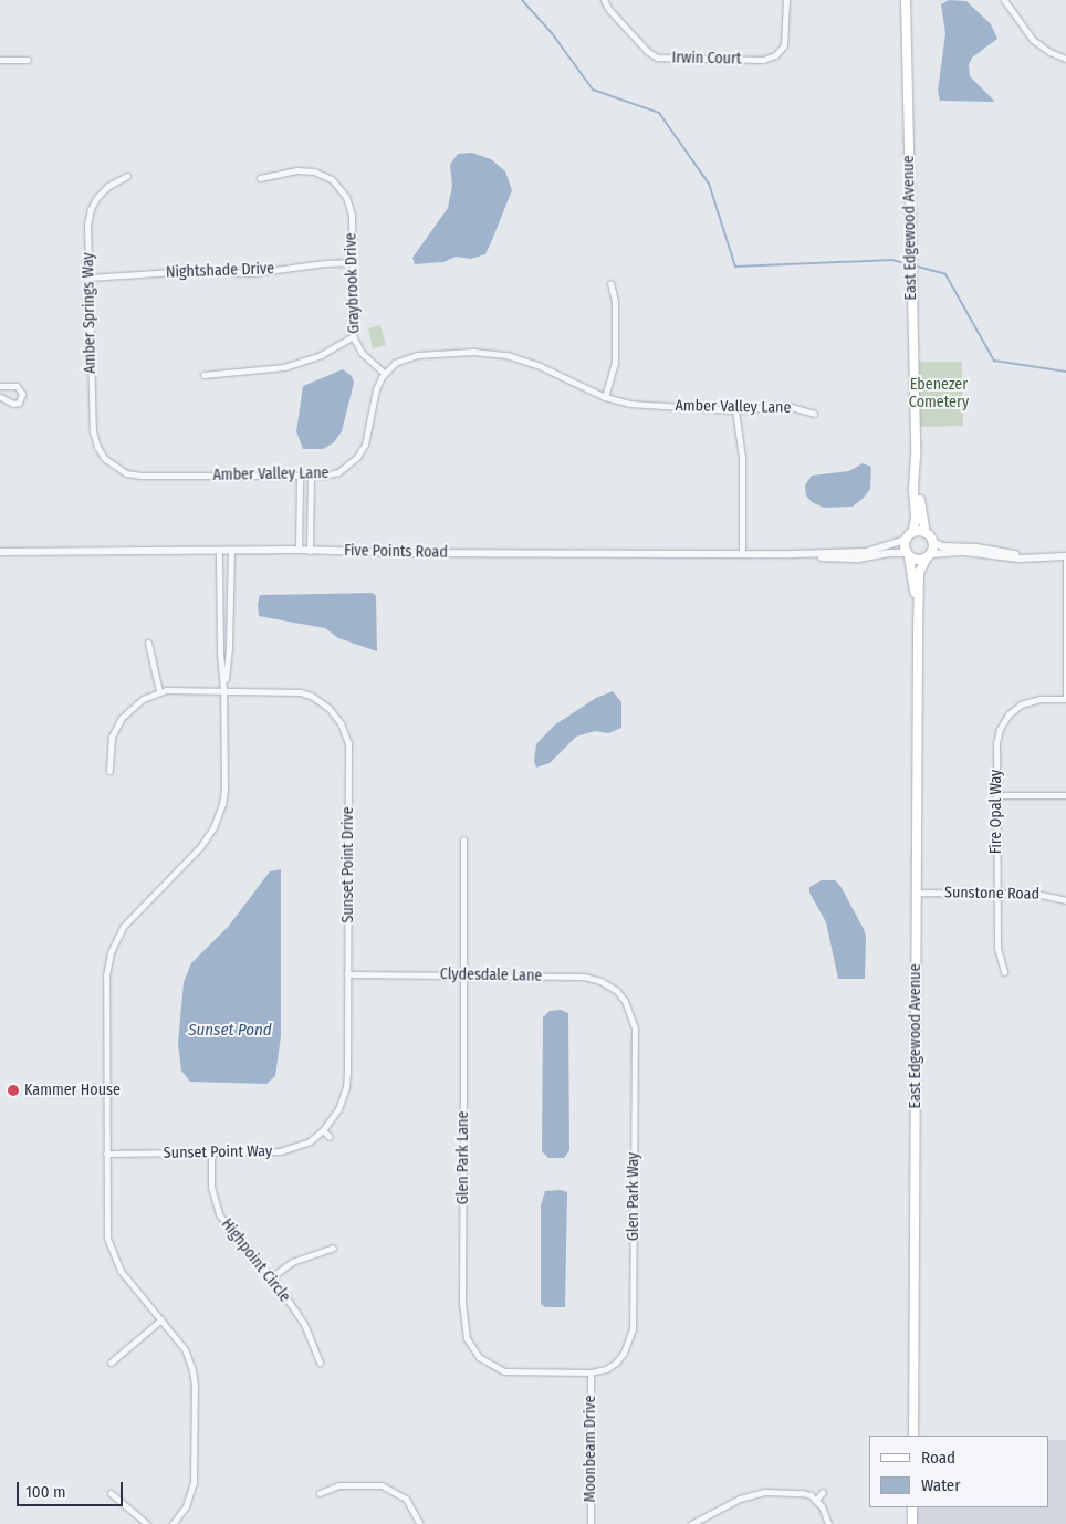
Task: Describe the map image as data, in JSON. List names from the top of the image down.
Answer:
{
  "streets": {
    "main road": ["East Edgewood Avenue"],
    "street": [
      "Irwin Court",
      "Nightshade Drive",
      "Graybrook Drive",
      "Amber Springs Way",
      "Amber Valley Lane",
      "Five Points Road",
      "Fire Opal Way",
      "Sunset Point Drive",
      "Sunstone Road",
      "Clydesdale Lane",
      "Sunset Point Way",
      "Glen Park Lane",
      "Glen Park Way",
      "Highpoint Circle",
      "Moonbeam Drive"
    ]
  },
  "crossings": [
    ["East Edgewood Avenue", "Sunstone Road"],
    ["Nightshade Drive", "Graybrook Drive"],
    ["Nightshade Drive", "Amber Springs Way"],
    ["Graybrook Drive", "Amber Valley Lane"],
    ["Amber Springs Way", "Amber Valley Lane"],
    ["Fire Opal Way", "Sunstone Road"],
    ["Sunset Point Drive", "Clydesdale Lane"],
    ["Sunset Point Drive", "Sunset Point Way"],
    ["Clydesdale Lane", "Glen Park Lane"],
    ["Clydesdale Lane", "Glen Park Way"],
    ["Sunset Point Way", "Highpoint Circle"],
    ["Glen Park Lane", "Glen Park Way"],
    ["Glen Park Lane", "Moonbeam Drive"],
    ["Glen Park Way", "Moonbeam Drive"]
  ],
  "water": ["Sunset Pond"],
  "parks": ["Ebenezer Cometery"],
  "places": ["Kammer House"],
  "legend": ["Road", "Water"],
  "scale_bar": "100 m"
}
